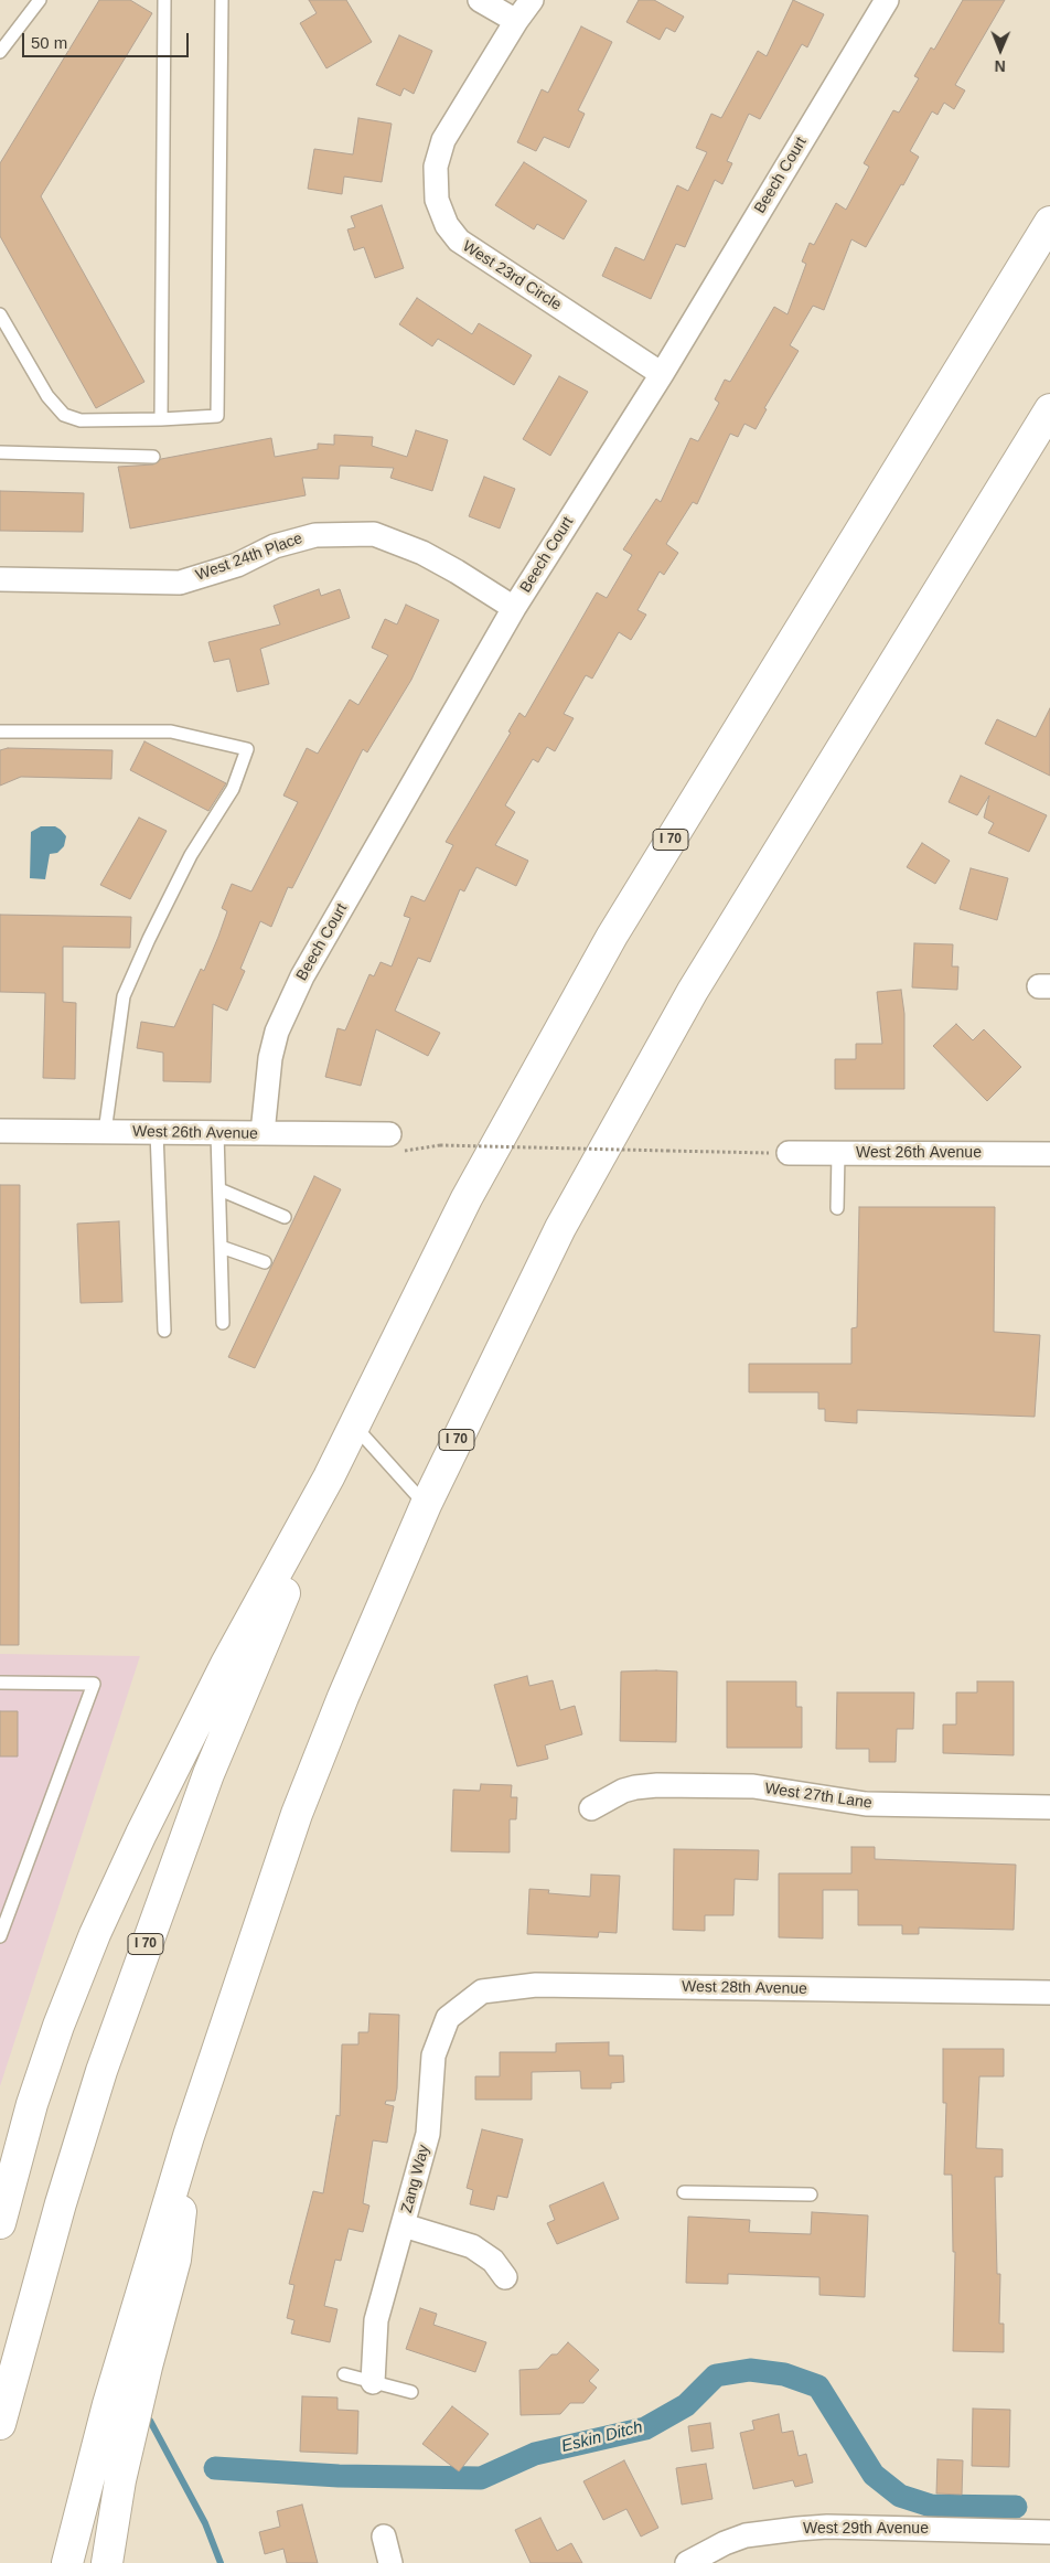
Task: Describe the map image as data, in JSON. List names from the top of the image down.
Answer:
{
  "streets": {
    "highway": ["I 70"],
    "street": [
      "Beech Court",
      "West 23rd Circle",
      "West 24th Place",
      "West 26th Avenue",
      "West 27th Lane",
      "West 28th Avenue",
      "Zang Way",
      "West 29th Avenue"
    ]
  },
  "crossings": [
    ["Beech Court", "West 23rd Circle"],
    ["Beech Court", "West 24th Place"],
    ["Beech Court", "West 26th Avenue"],
    ["West 28th Avenue", "Zang Way"]
  ],
  "water": ["Eskin Ditch"],
  "scale_bar": "50 m",
  "north": "bottom"
}
